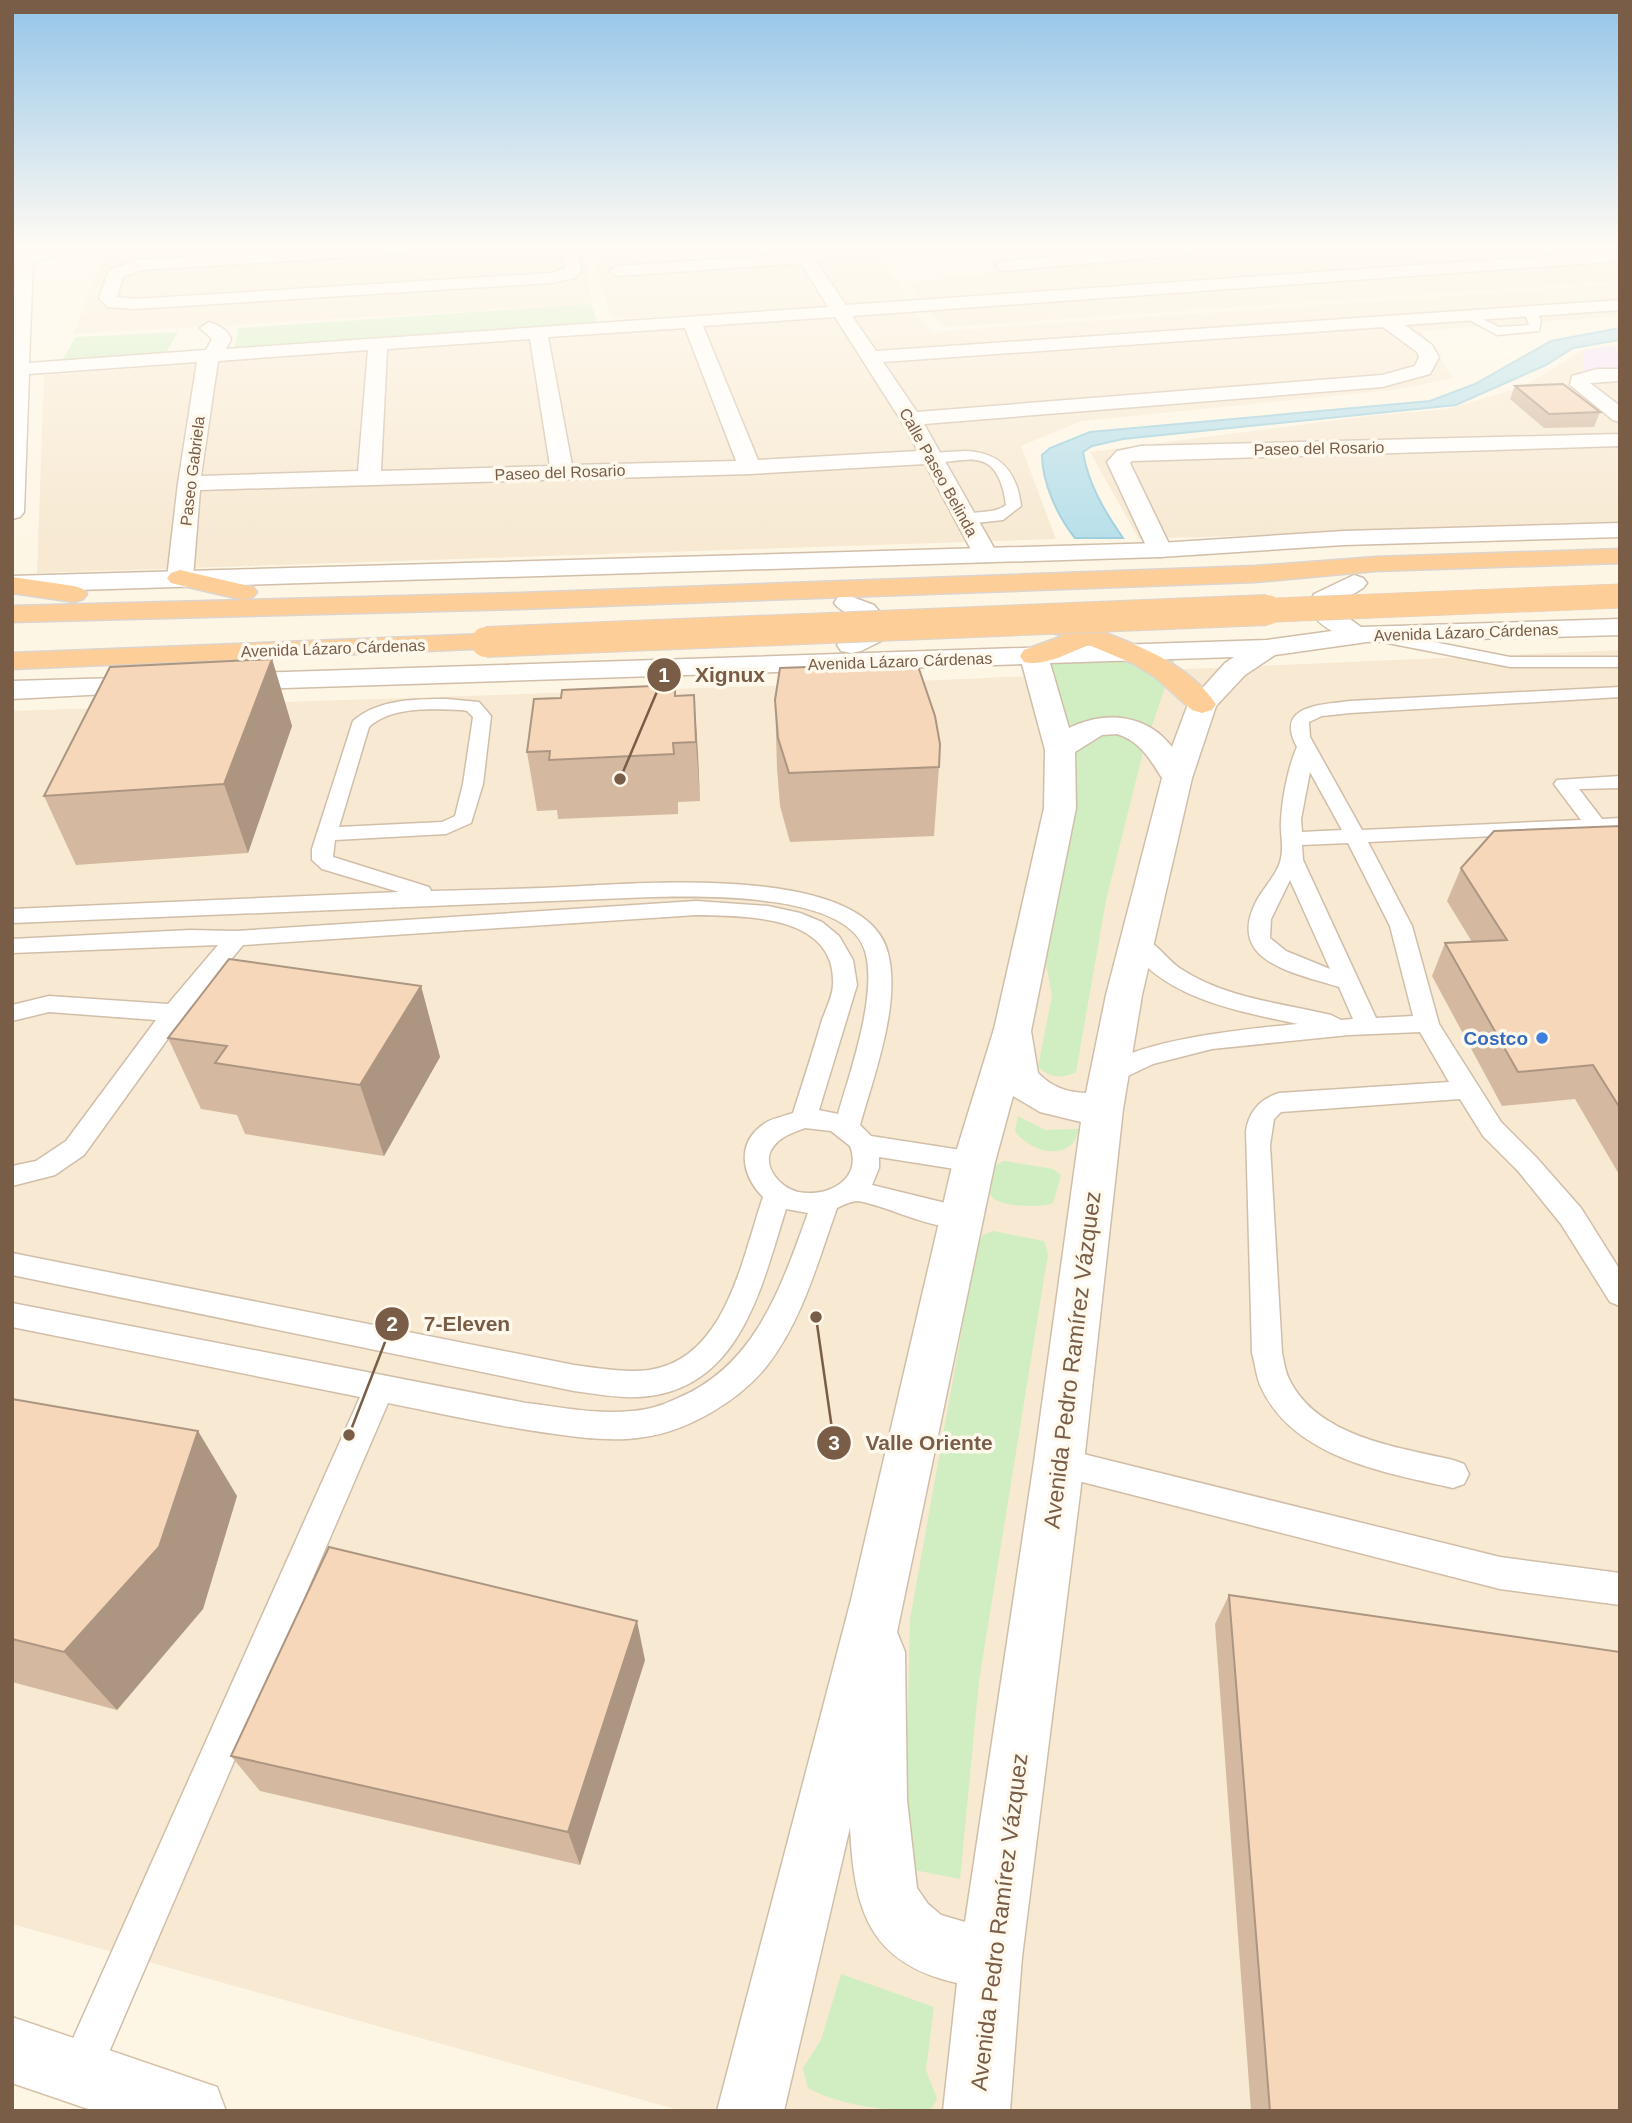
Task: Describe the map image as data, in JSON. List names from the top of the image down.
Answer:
{
  "streets": {
    "highway": ["Avenida Lázaro Cárdenas"],
    "street": [
      "Paseo del Rosario",
      "Paseo Gabriela",
      "Calle Paseo Belinda",
      "Avenida Pedro Ramírez Vázquez"
    ]
  },
  "crossings": [
    ["Paseo del Rosario", "Paseo Gabriela"],
    ["Paseo del Rosario", "Calle Paseo Belinda"],
    ["Avenida Lázaro Cárdenas", "Avenida Pedro Ramírez Vázquez"]
  ],
  "places": [
    "Xignux",
    "Costco",
    "Valle Oriente",
    "7-Eleven"
  ]
}
